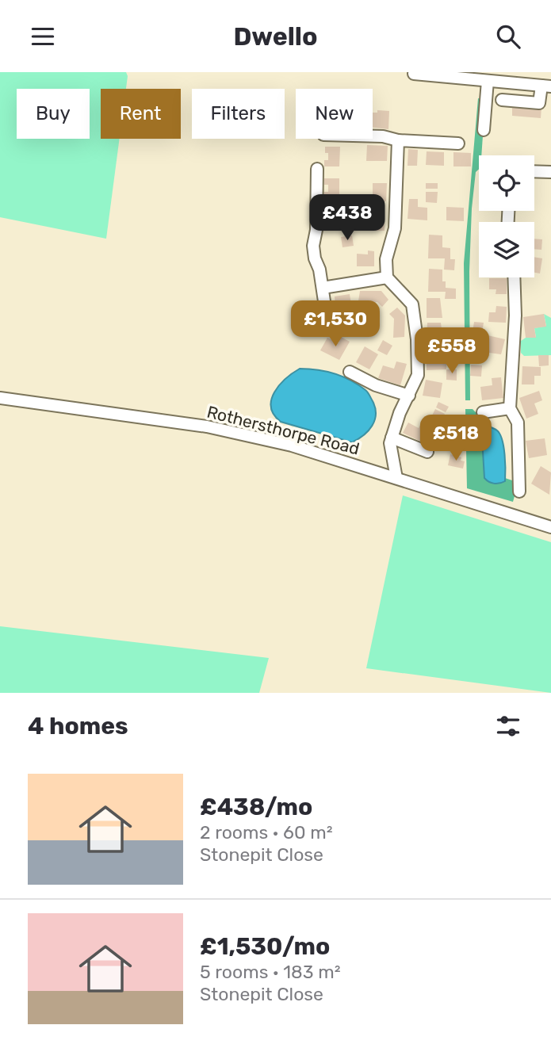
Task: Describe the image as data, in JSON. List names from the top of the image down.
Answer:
{
  "streets": {
    "street": ["Rothersthorpe Road"]
  },
  "page": {
    "header": "Dwello",
    "chip": [
      "Buy",
      "Rent",
      "Filters",
      "New"
    ],
    "price": [
      "£438",
      "£1,530",
      "£558",
      "£518"
    ],
    "heading": "4 homes",
    "list": [
      {
        "name": "£438/mo",
        "note": "2 rooms · 60 m² · Stonepit Close"
      },
      {
        "name": "£1,530/mo",
        "note": "5 rooms · 183 m² · Stonepit Close"
      }
    ]
  }
}
